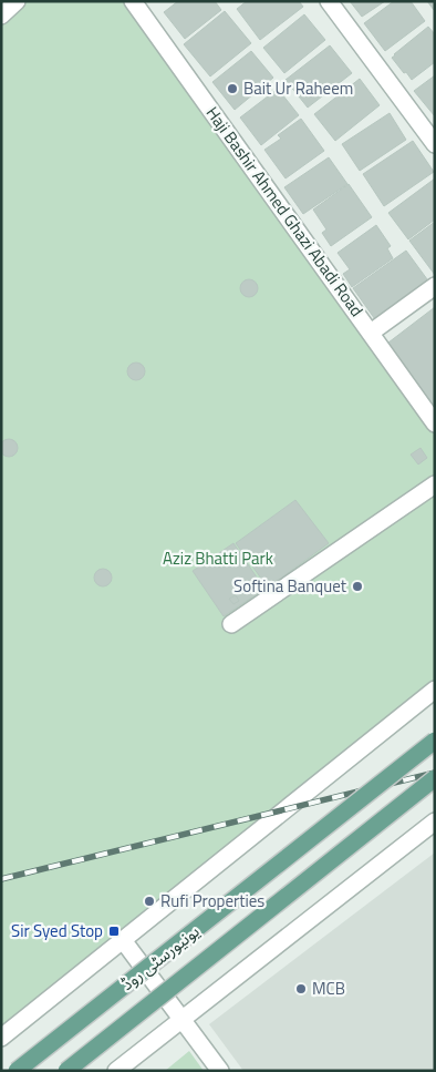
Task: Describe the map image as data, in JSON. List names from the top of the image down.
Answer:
{
  "streets": {
    "main road": ["یونیورسٹی روڈ"],
    "street": ["Haji Bashir Ahmed Ghazi Abadi Road"]
  },
  "parks": ["Aziz Bhatti Park"],
  "places": {
    "other": [
      "Bait Ur Raheem",
      "Softina Banquet",
      "Rufi Properties",
      "MCB"
    ],
    "transit": ["Sir Syed Stop"]
  }
}
